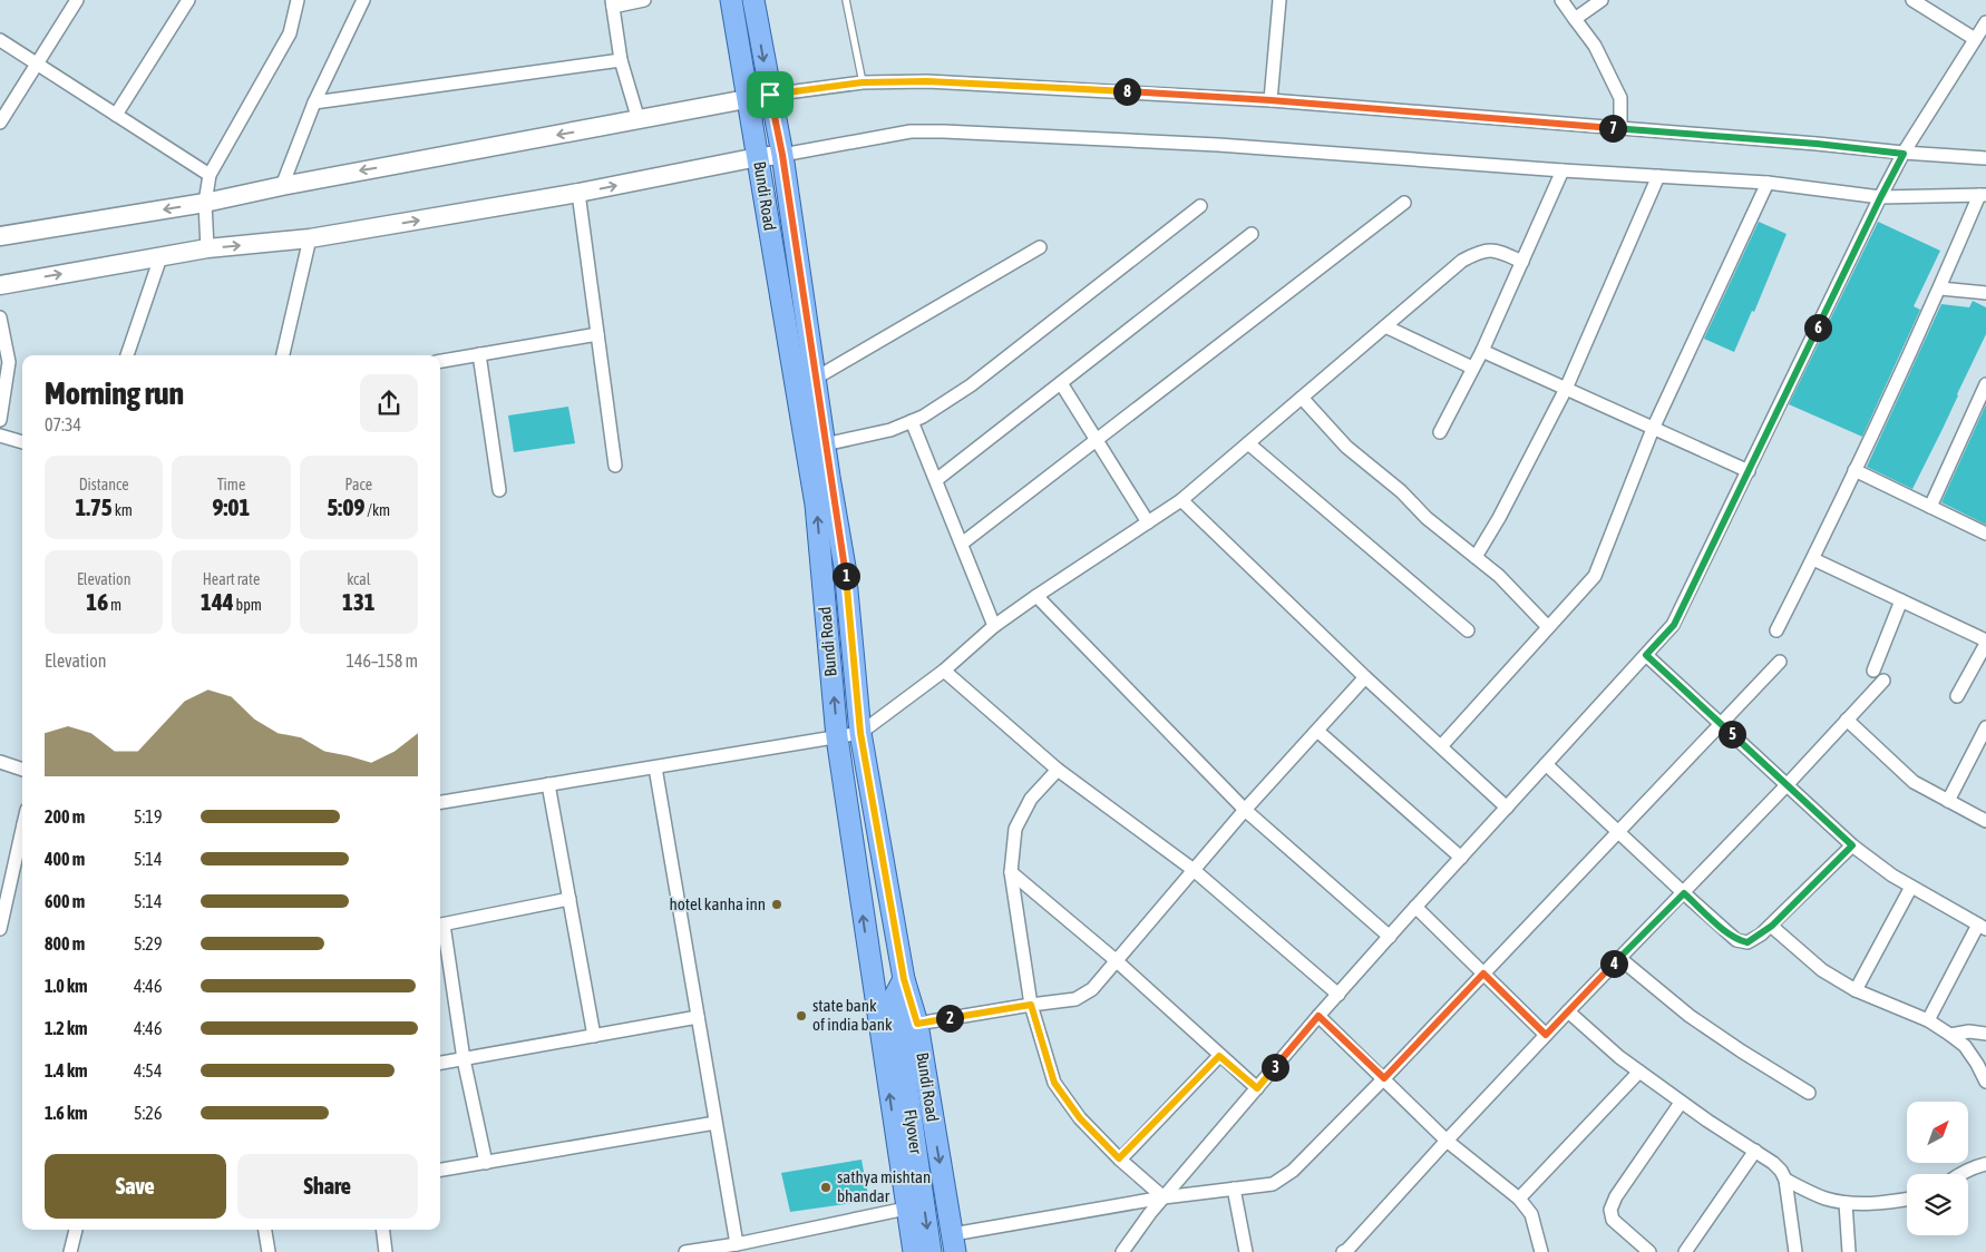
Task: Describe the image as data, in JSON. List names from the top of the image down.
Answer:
{
  "streets": {
    "main road": ["Bundi Road", "Flyover"]
  },
  "crossings": [
    ["Bundi Road", "Flyover"]
  ],
  "one_way": ["Flyover"],
  "places": ["hotel kanha inn", "state bank of india bank", "sathya mishtan bhandar"],
  "north": "top right",
  "page": {
    "pins": [
      "8",
      "7",
      "6",
      "1",
      "5",
      "4",
      "2",
      "3"
    ],
    "heading": ["Morning run", "07:34"],
    "stats": [
      ["Distance", "1.75 km"],
      ["Time", "9:01"],
      ["Pace", "5:09 /km"],
      ["Elevation", "16 m"],
      ["Heart rate", "144 bpm"],
      ["kcal", "131"]
    ],
    "chart": ["Elevation", "146–158 m"],
    "list": [
      {
        "name": "200 m",
        "note": "5:19"
      },
      {
        "name": "400 m",
        "note": "5:14"
      },
      {
        "name": "600 m",
        "note": "5:14"
      },
      {
        "name": "800 m",
        "note": "5:29"
      },
      {
        "name": "1.0 km",
        "note": "4:46"
      },
      {
        "name": "1.2 km",
        "note": "4:46"
      },
      {
        "name": "1.4 km",
        "note": "4:54"
      },
      {
        "name": "1.6 km",
        "note": "5:26"
      }
    ],
    "buttons": ["Save", "Share"]
  }
}
